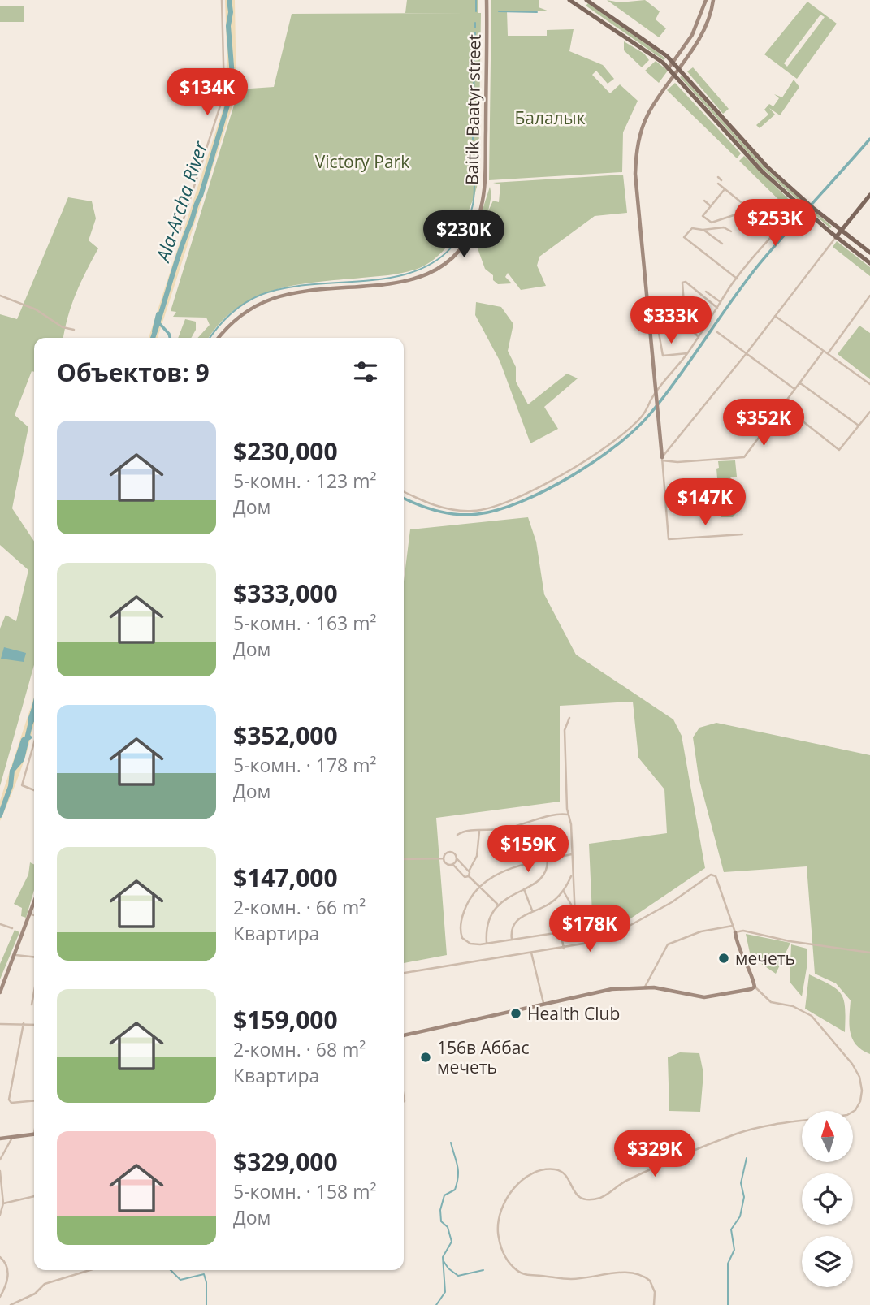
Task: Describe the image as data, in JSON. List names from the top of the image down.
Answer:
{
  "streets": {
    "street": ["Baitik Baatyr street"]
  },
  "water": ["Ala-Archa River"],
  "parks": ["Балалык", "Victory Park"],
  "places": ["мечеть", "Health Club", "156в Аббас мечеть"],
  "north": "top",
  "page": {
    "price": [
      "$134K",
      "$253K",
      "$230K",
      "$333K",
      "$352K",
      "$147K",
      "$159K",
      "$178K",
      "$329K"
    ],
    "heading": "Объектов: 9",
    "list": [
      {
        "name": "$230,000",
        "note": "5-комн. · 123 m² · Дом"
      },
      {
        "name": "$333,000",
        "note": "5-комн. · 163 m² · Дом"
      },
      {
        "name": "$352,000",
        "note": "5-комн. · 178 m² · Дом"
      },
      {
        "name": "$147,000",
        "note": "2-комн. · 66 m² · Квартира"
      },
      {
        "name": "$159,000",
        "note": "2-комн. · 68 m² · Квартира"
      },
      {
        "name": "$329,000",
        "note": "5-комн. · 158 m² · Дом"
      }
    ]
  }
}
